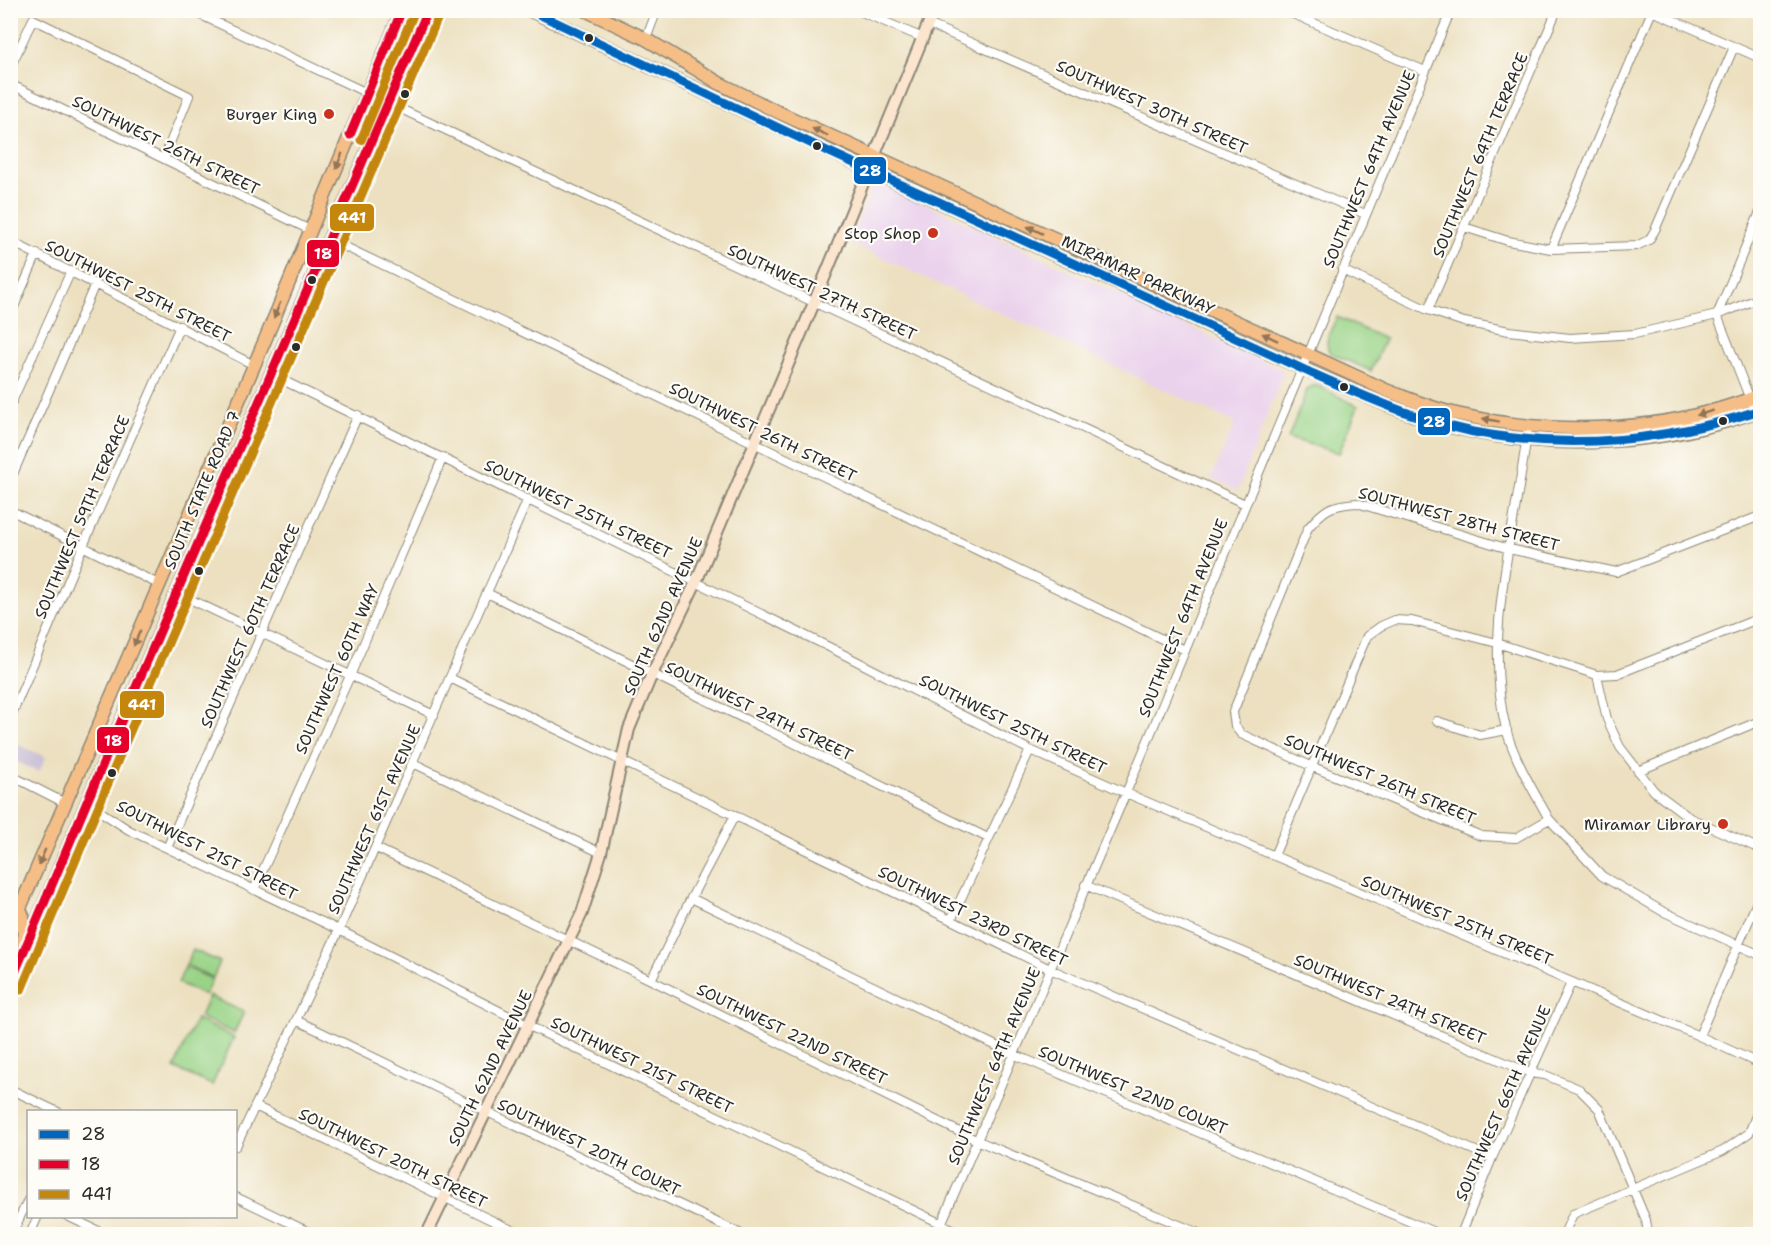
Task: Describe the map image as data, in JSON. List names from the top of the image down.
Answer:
{
  "streets": {
    "main road": ["MIRAMAR PARKWAY", "SOUTH STATE ROAD 7"],
    "street": [
      "SOUTHWEST 30TH STREET",
      "SOUTHWEST 26TH STREET",
      "SOUTHWEST 64TH TERRACE",
      "SOUTHWEST 64TH AVENUE",
      "SOUTHWEST 25TH STREET",
      "SOUTHWEST 27TH STREET",
      "SOUTHWEST 59TH TERRACE",
      "SOUTHWEST 28TH STREET",
      "SOUTH 62ND AVENUE",
      "SOUTHWEST 60TH TERRACE",
      "SOUTHWEST 60TH WAY",
      "SOUTHWEST 24TH STREET",
      "SOUTHWEST 61ST AVENUE",
      "SOUTHWEST 21ST STREET",
      "SOUTHWEST 23RD STREET",
      "SOUTHWEST 22ND STREET",
      "SOUTHWEST 22ND COURT",
      "SOUTHWEST 66TH AVENUE",
      "SOUTHWEST 20TH COURT",
      "SOUTHWEST 20TH STREET"
    ]
  },
  "crossings": [
    ["SOUTHWEST 30TH STREET", "SOUTHWEST 64TH AVENUE"],
    ["SOUTHWEST 30TH STREET", "SOUTH 62ND AVENUE"],
    ["SOUTHWEST 26TH STREET", "SOUTHWEST 64TH AVENUE"],
    ["SOUTHWEST 26TH STREET", "SOUTH STATE ROAD 7"],
    ["SOUTHWEST 26TH STREET", "SOUTHWEST 28TH STREET"],
    ["SOUTHWEST 26TH STREET", "SOUTH 62ND AVENUE"],
    ["SOUTHWEST 64TH AVENUE", "MIRAMAR PARKWAY"],
    ["SOUTHWEST 64TH AVENUE", "SOUTHWEST 25TH STREET"],
    ["SOUTHWEST 64TH AVENUE", "SOUTHWEST 27TH STREET"],
    ["SOUTHWEST 64TH AVENUE", "SOUTHWEST 24TH STREET"],
    ["SOUTHWEST 64TH AVENUE", "SOUTHWEST 21ST STREET"],
    ["SOUTHWEST 64TH AVENUE", "SOUTHWEST 23RD STREET"],
    ["SOUTHWEST 64TH AVENUE", "SOUTHWEST 22ND STREET"],
    ["SOUTHWEST 64TH AVENUE", "SOUTHWEST 22ND COURT"],
    ["MIRAMAR PARKWAY", "SOUTH 62ND AVENUE"],
    ["SOUTHWEST 25TH STREET", "SOUTH STATE ROAD 7"],
    ["SOUTHWEST 25TH STREET", "SOUTHWEST 59TH TERRACE"],
    ["SOUTHWEST 25TH STREET", "SOUTH 62ND AVENUE"],
    ["SOUTHWEST 25TH STREET", "SOUTHWEST 60TH TERRACE"],
    ["SOUTHWEST 25TH STREET", "SOUTHWEST 60TH WAY"],
    ["SOUTHWEST 25TH STREET", "SOUTHWEST 61ST AVENUE"],
    ["SOUTHWEST 25TH STREET", "SOUTHWEST 66TH AVENUE"],
    ["SOUTHWEST 27TH STREET", "SOUTH STATE ROAD 7"],
    ["SOUTHWEST 27TH STREET", "SOUTH 62ND AVENUE"],
    ["SOUTH STATE ROAD 7", "SOUTHWEST 21ST STREET"],
    ["SOUTH 62ND AVENUE", "SOUTHWEST 24TH STREET"],
    ["SOUTH 62ND AVENUE", "SOUTHWEST 21ST STREET"],
    ["SOUTH 62ND AVENUE", "SOUTHWEST 23RD STREET"],
    ["SOUTH 62ND AVENUE", "SOUTHWEST 22ND STREET"],
    ["SOUTH 62ND AVENUE", "SOUTHWEST 20TH COURT"],
    ["SOUTH 62ND AVENUE", "SOUTHWEST 20TH STREET"],
    ["SOUTHWEST 60TH TERRACE", "SOUTHWEST 21ST STREET"],
    ["SOUTHWEST 60TH WAY", "SOUTHWEST 21ST STREET"],
    ["SOUTHWEST 24TH STREET", "SOUTHWEST 61ST AVENUE"],
    ["SOUTHWEST 24TH STREET", "SOUTHWEST 66TH AVENUE"],
    ["SOUTHWEST 61ST AVENUE", "SOUTHWEST 21ST STREET"],
    ["SOUTHWEST 61ST AVENUE", "SOUTHWEST 23RD STREET"],
    ["SOUTHWEST 61ST AVENUE", "SOUTHWEST 22ND STREET"],
    ["SOUTHWEST 61ST AVENUE", "SOUTHWEST 20TH COURT"],
    ["SOUTHWEST 61ST AVENUE", "SOUTHWEST 20TH STREET"],
    ["SOUTHWEST 23RD STREET", "SOUTHWEST 66TH AVENUE"]
  ],
  "places": ["Burger King", "Stop Shop", "Miramar Library"],
  "lines": ["transit line 28", "transit line 18", "transit line 441"],
  "legend": ["28", "18", "441"]
}
